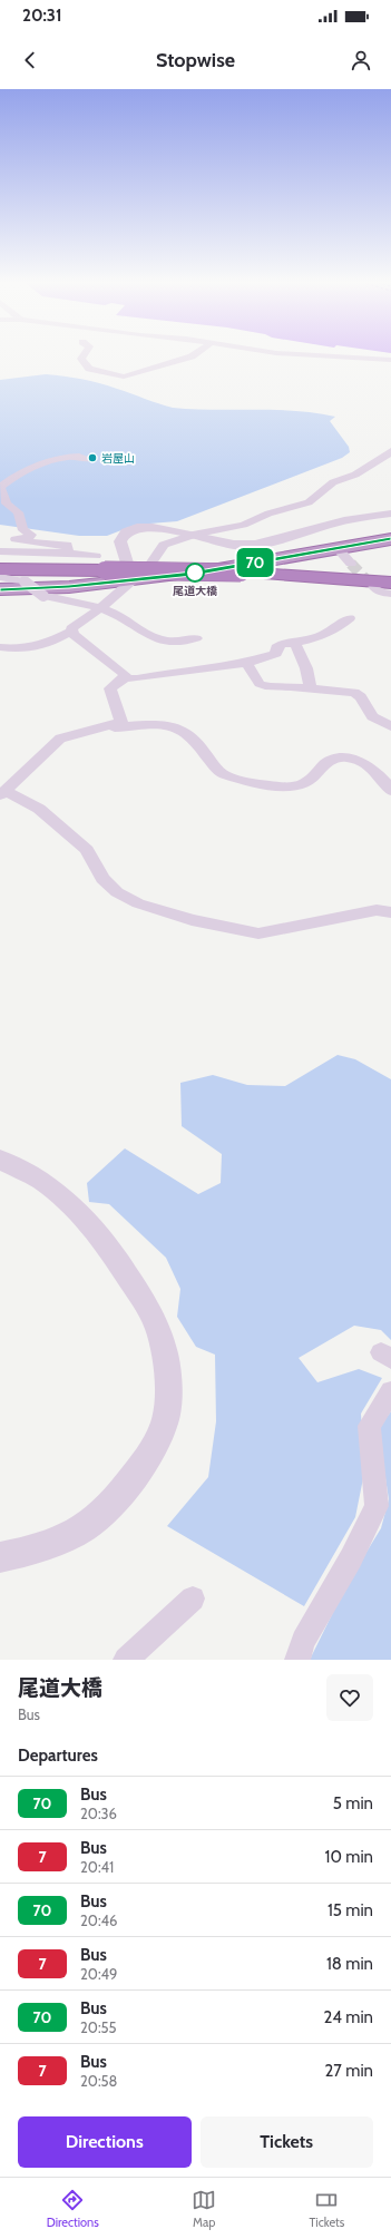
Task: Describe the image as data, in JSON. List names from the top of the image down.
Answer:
{
  "places": ["岩屋山", "尾道大橋"],
  "lines": ["bus line 70"],
  "page": {
    "status": "20:31",
    "header": "Stopwise",
    "on_map": "70",
    "heading": [
      ["尾道大橋", "Bus"],
      "Departures"
    ],
    "list": [
      {
        "mark": "70",
        "name": "Bus",
        "note": "20:36",
        "value": "5 min"
      },
      {
        "mark": "7",
        "name": "Bus",
        "note": "20:41",
        "value": "10 min"
      },
      {
        "mark": "70",
        "name": "Bus",
        "note": "20:46",
        "value": "15 min"
      },
      {
        "mark": "7",
        "name": "Bus",
        "note": "20:49",
        "value": "18 min"
      },
      {
        "mark": "70",
        "name": "Bus",
        "note": "20:55",
        "value": "24 min"
      },
      {
        "mark": "7",
        "name": "Bus",
        "note": "20:58",
        "value": "27 min"
      }
    ],
    "buttons": ["Directions", "Tickets"],
    "tabs": ["Directions", "Map", "Tickets"]
  }
}
